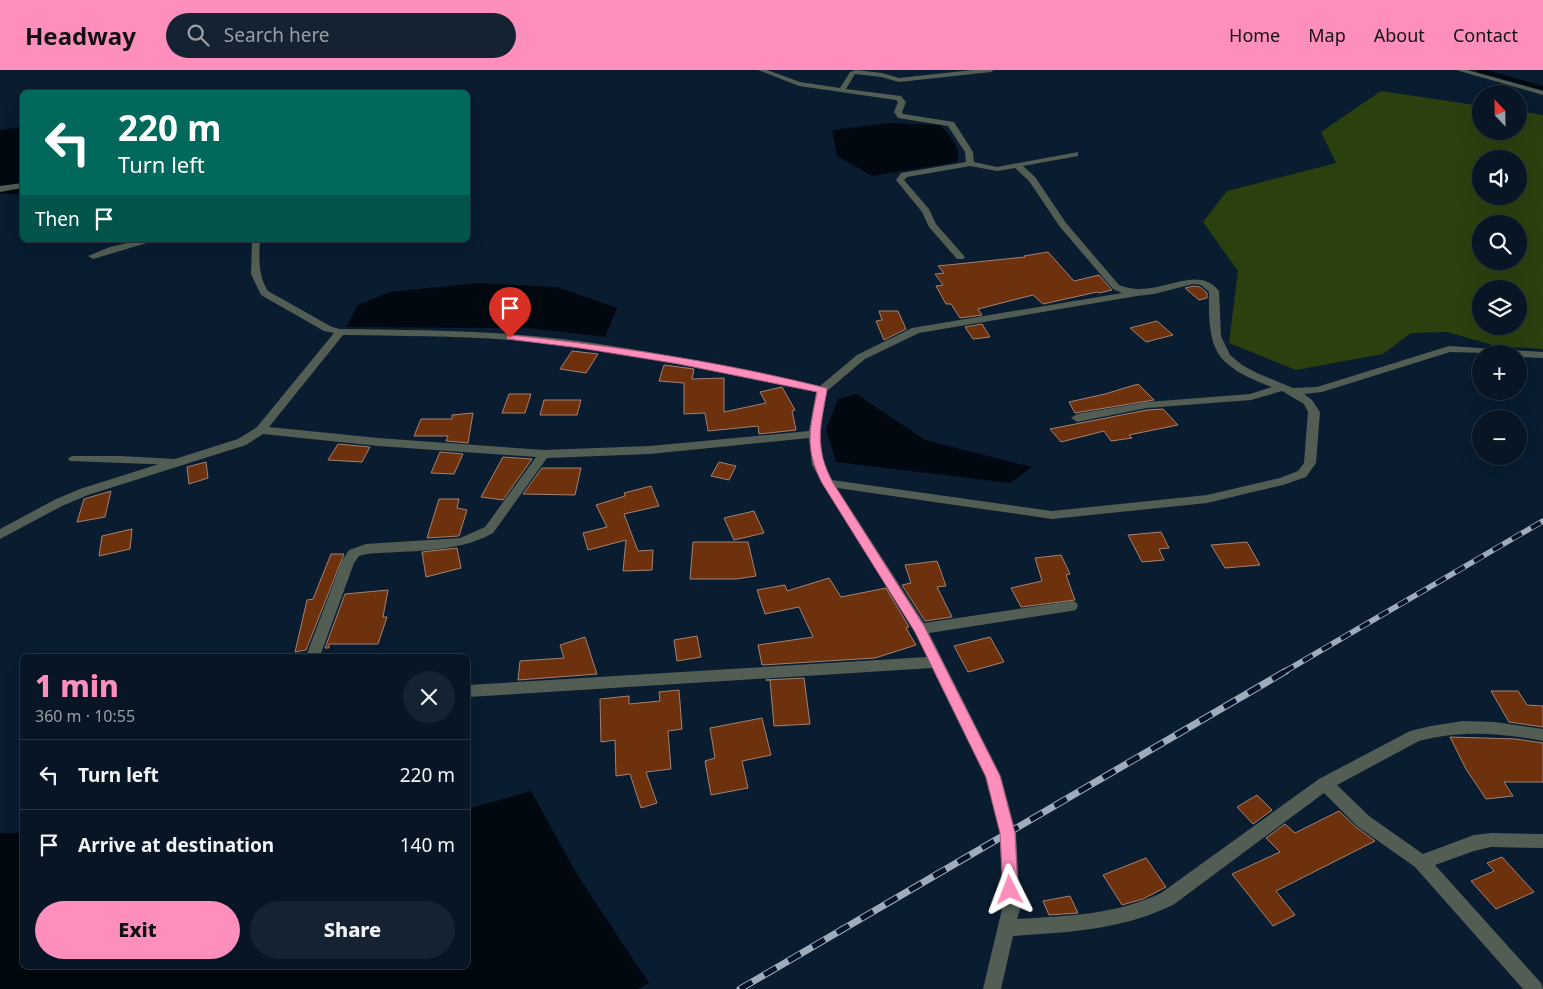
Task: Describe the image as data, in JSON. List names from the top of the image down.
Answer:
{
  "north": "top",
  "page": {
    "header": "Headway",
    "search": "Search here",
    "nav": [
      "Home",
      "Map",
      "About",
      "Contact"
    ],
    "map_buttons": ["+", "−"],
    "turn": ["220 m", "Turn left"],
    "then": "Then",
    "heading": ["1 min", "360 m · 10:55"],
    "list": [
      {
        "name": "Turn left",
        "value": "220 m"
      },
      {
        "name": "Arrive at destination",
        "value": "140 m"
      }
    ],
    "buttons": ["Exit", "Share"]
  }
}
